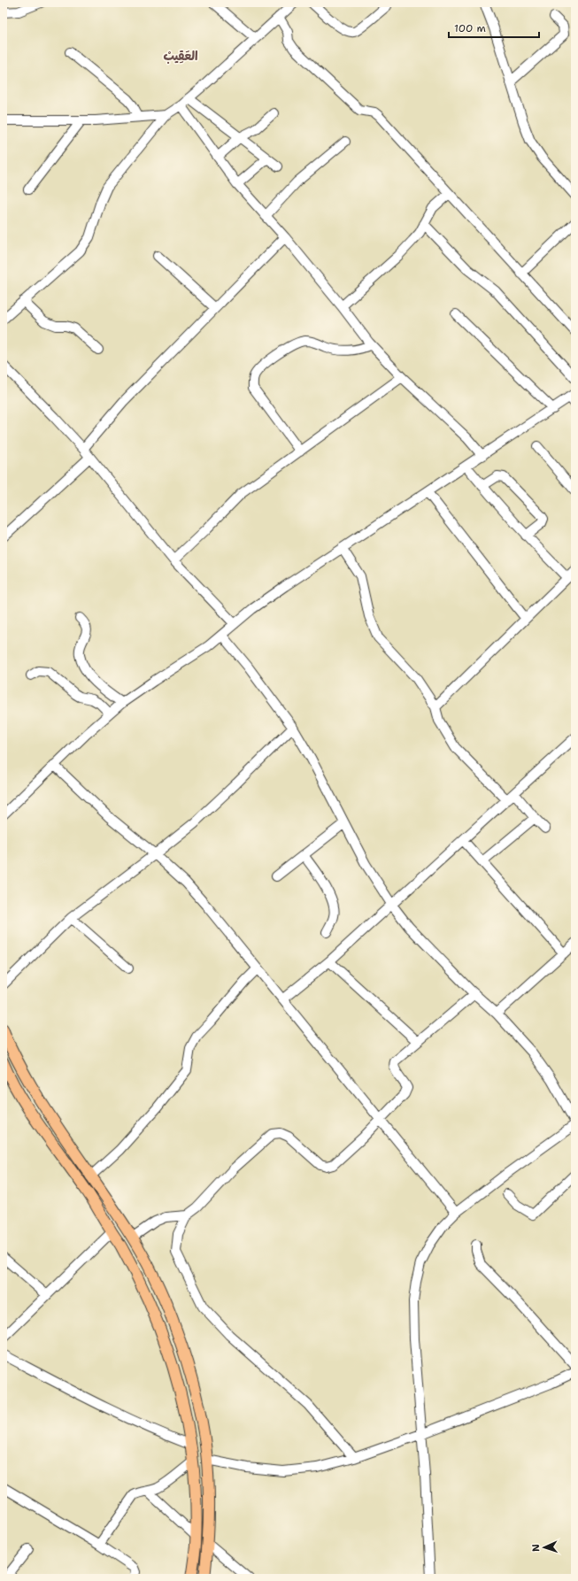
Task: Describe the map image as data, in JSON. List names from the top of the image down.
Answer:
{
  "districts": ["العَقِيبْ"],
  "scale_bar": "100 m",
  "north": "left"
}
